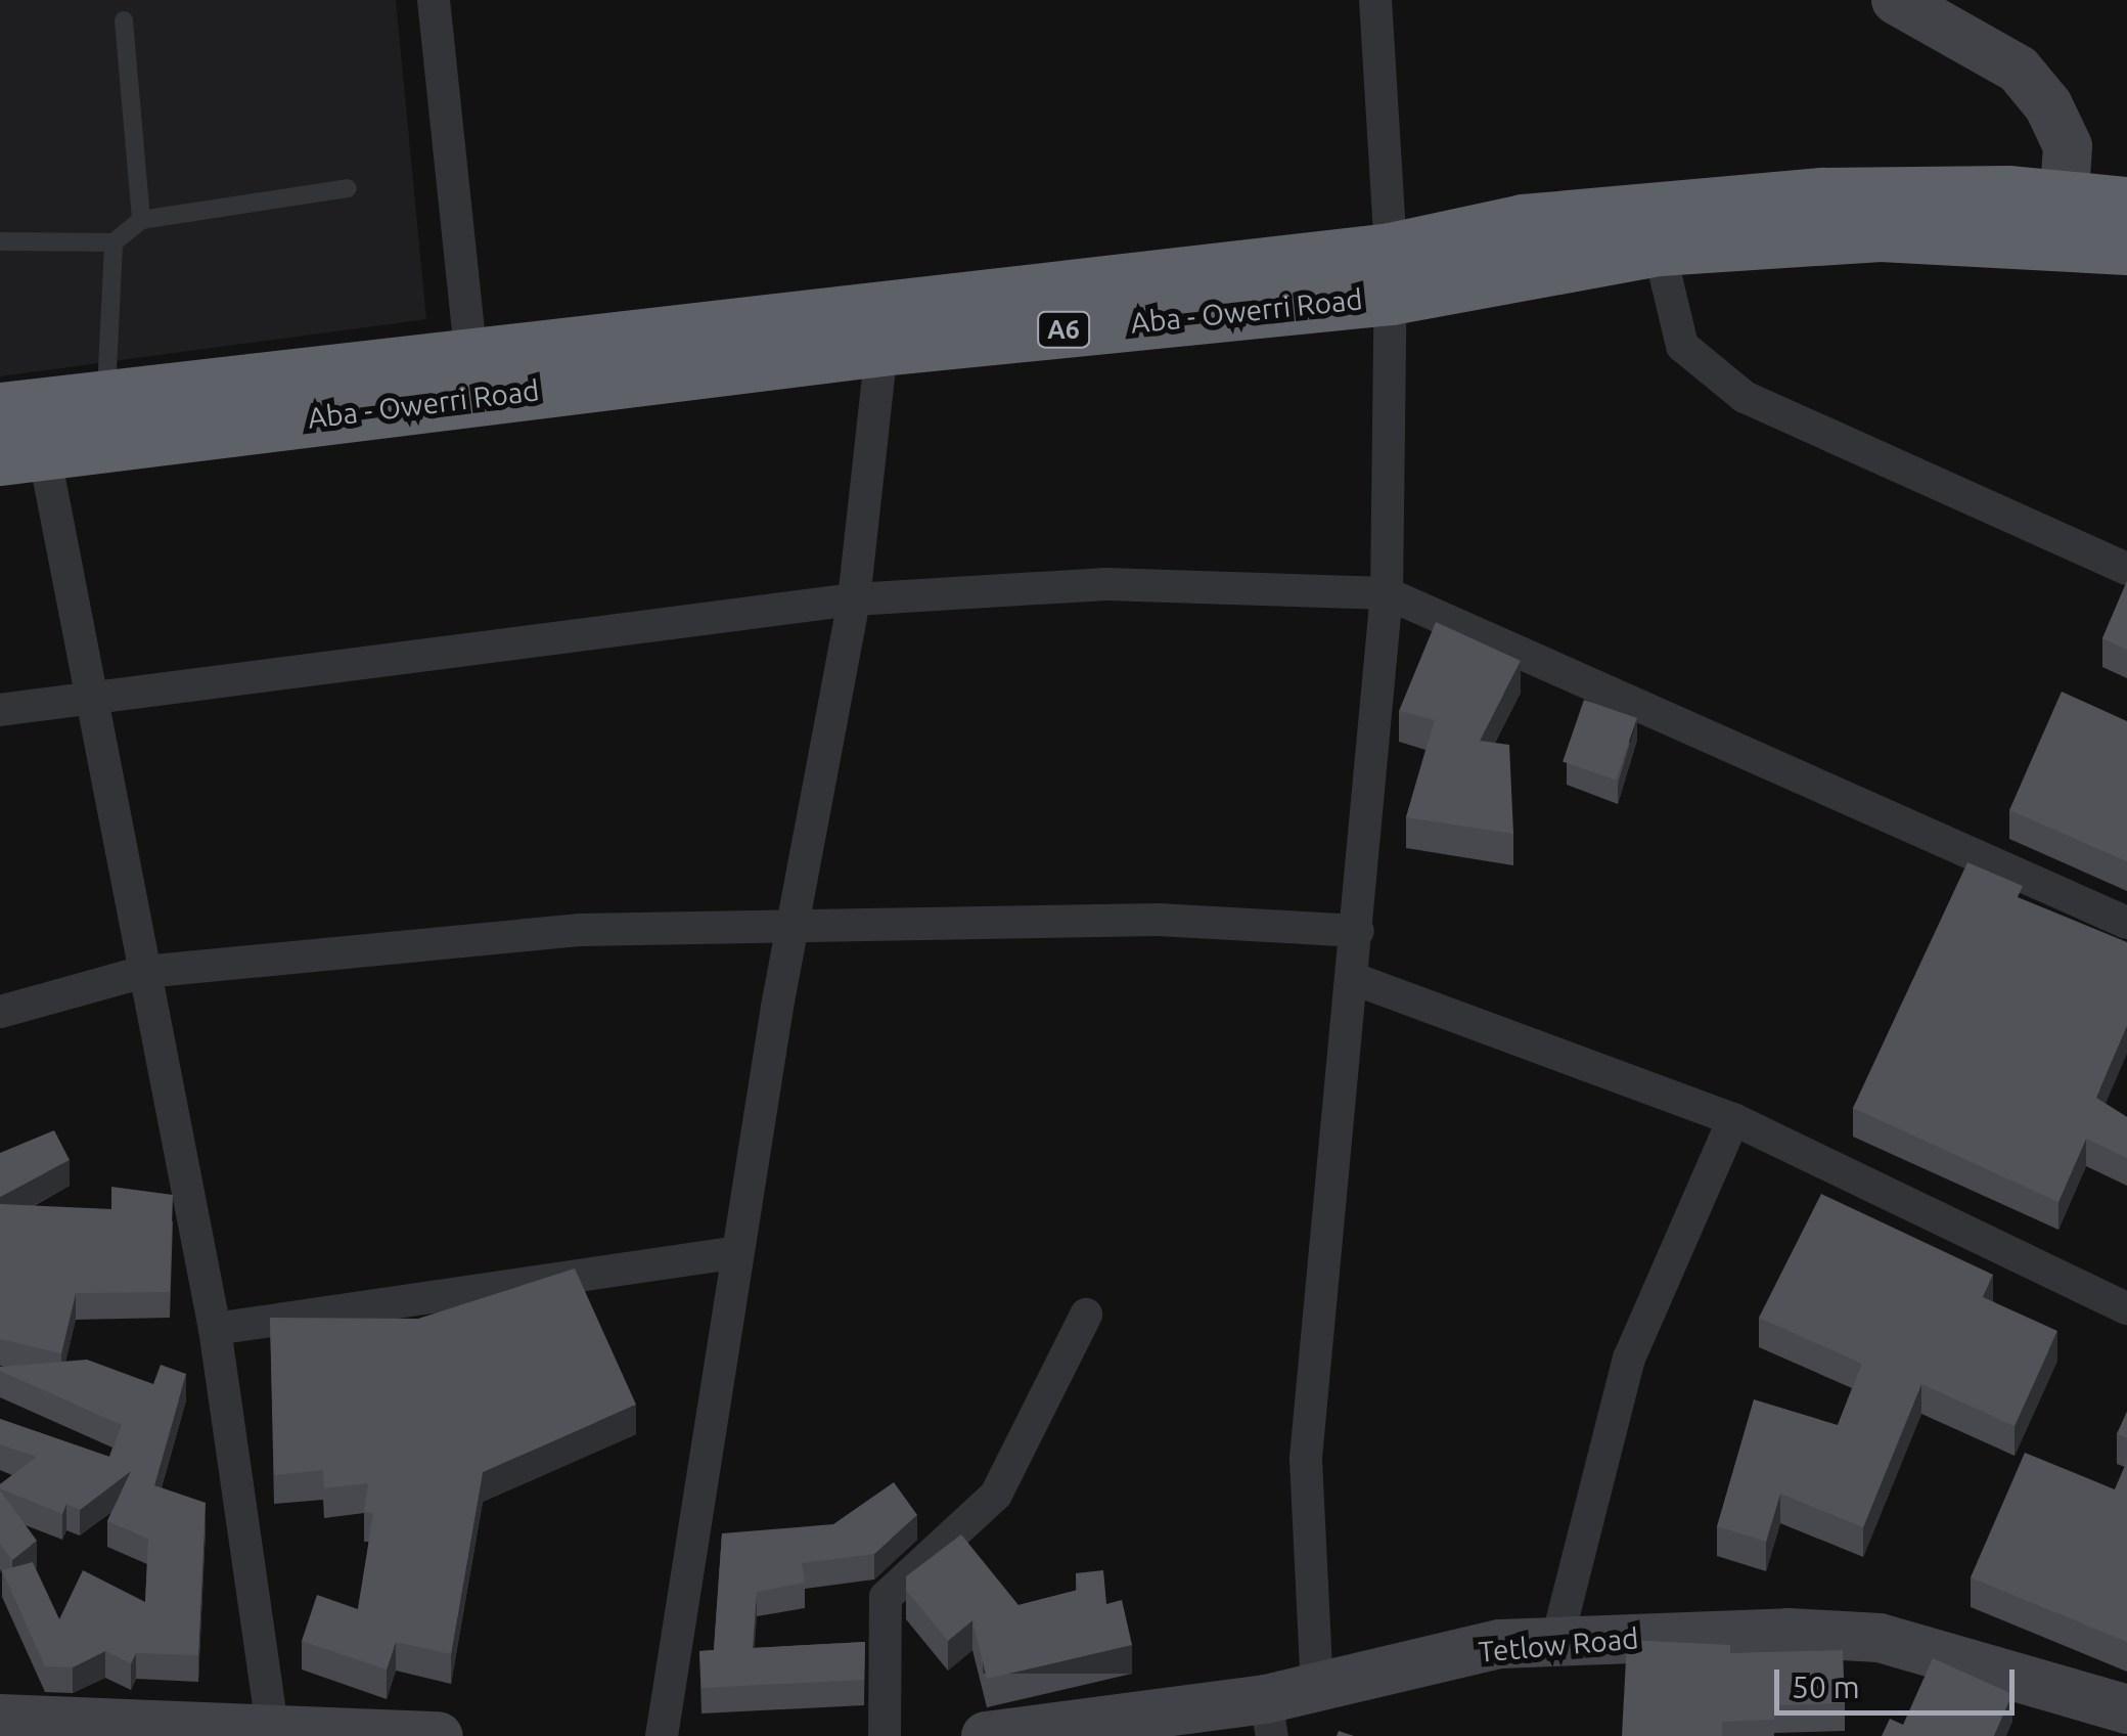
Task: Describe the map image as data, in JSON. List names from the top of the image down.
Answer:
{
  "streets": {
    "highway": ["Aba - Owerri Road", "A6"],
    "street": ["Tetlow Road"]
  },
  "scale_bar": "50 m"
}
